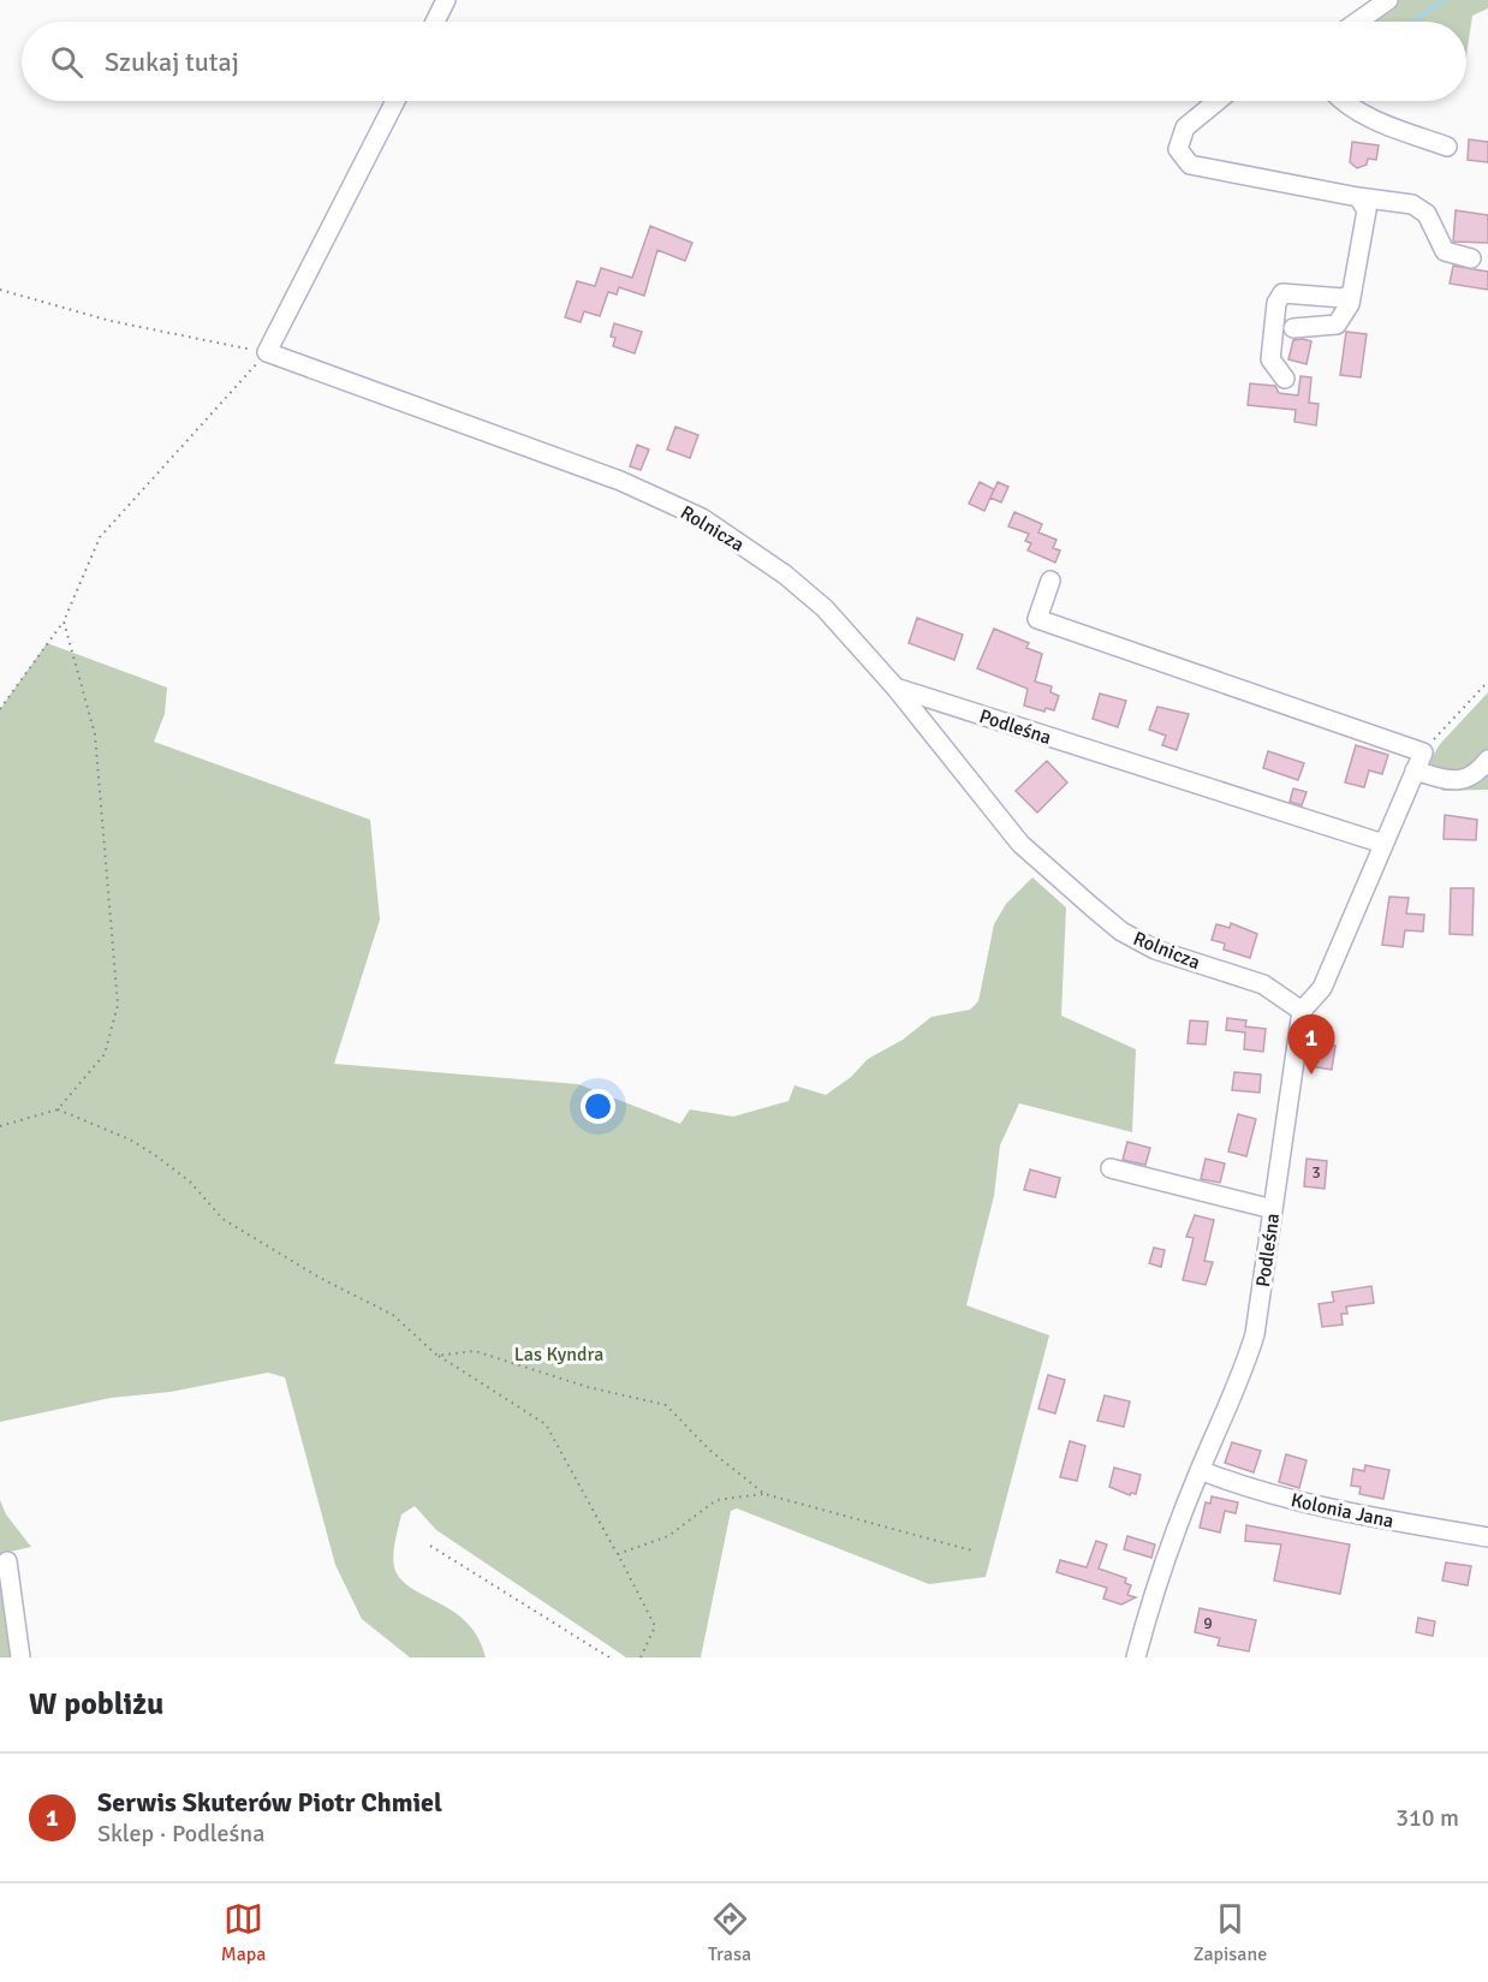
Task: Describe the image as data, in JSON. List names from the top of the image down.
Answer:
{
  "streets": {
    "street": ["Rolnicza", "Podleśna", "Kolonia Jana"]
  },
  "crossings": [
    ["Rolnicza", "Podleśna"],
    ["Podleśna", "Kolonia Jana"]
  ],
  "parks": ["Las Kyndra"],
  "house_numbers": ["3", "9"],
  "page": {
    "search": "Szukaj tutaj",
    "pins": "1",
    "heading": "W pobliżu",
    "list": [
      {
        "mark": "1",
        "name": "Serwis Skuterów Piotr Chmiel",
        "note": "Sklep · Podleśna",
        "value": "310 m"
      }
    ],
    "nav": ["Mapa", "Trasa", "Zapisane"]
  }
}
